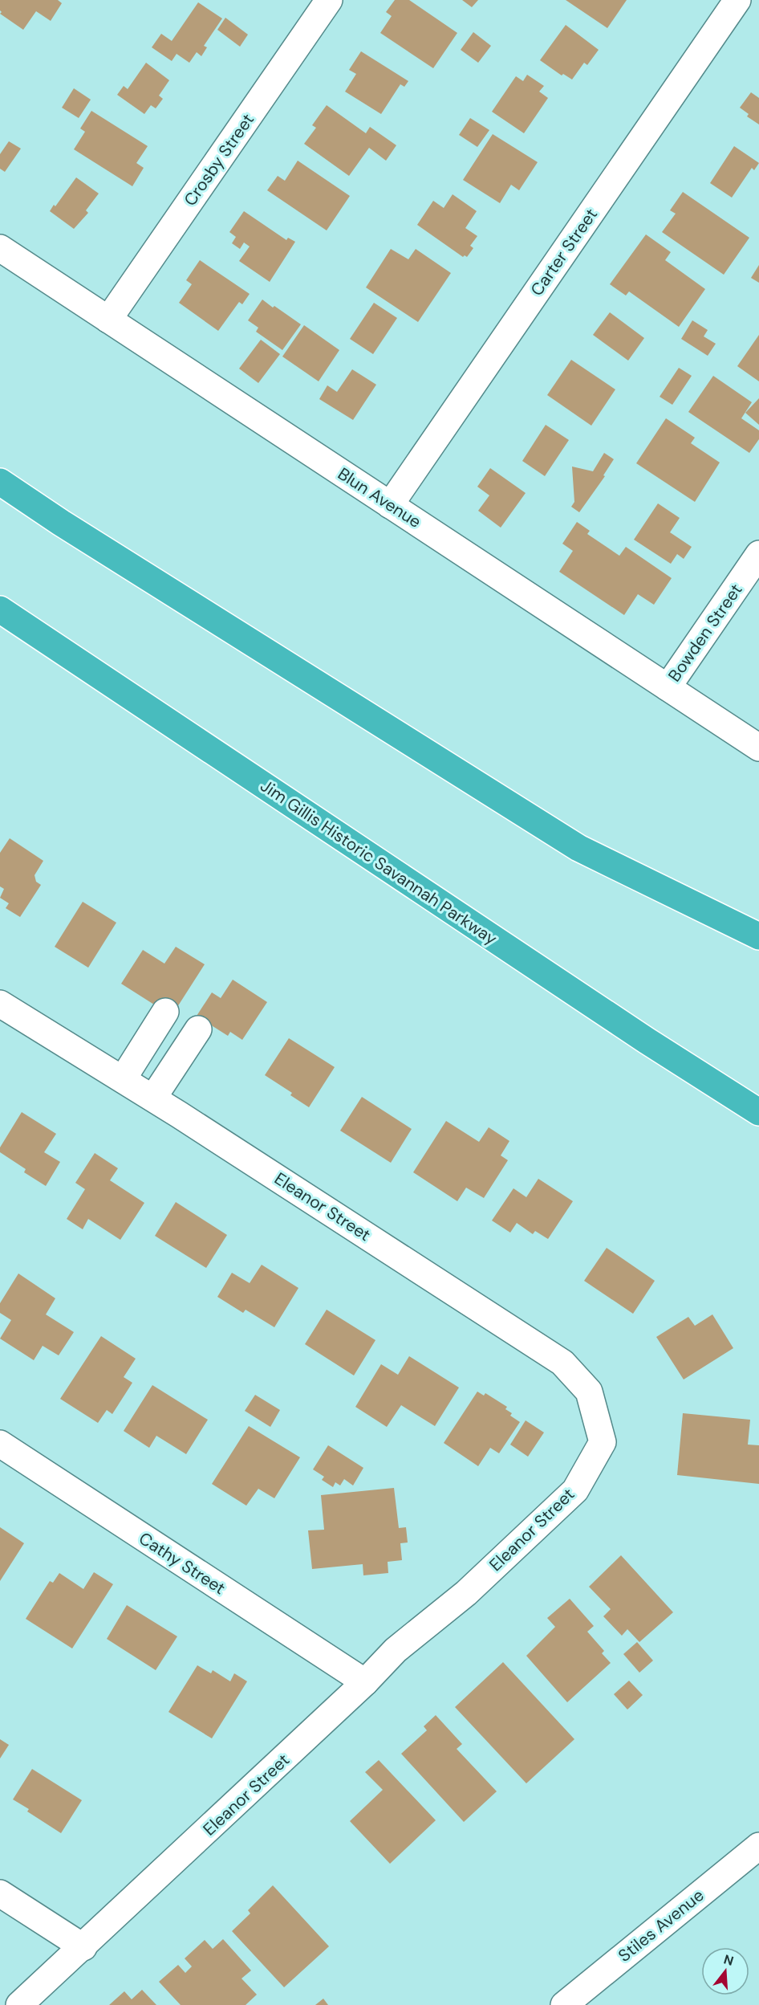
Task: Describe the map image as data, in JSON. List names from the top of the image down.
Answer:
{
  "streets": {
    "highway": ["Jim Gillis Historic Savannah Parkway"],
    "street": [
      "Crosby Street",
      "Carter Street",
      "Blun Avenue",
      "Bowden Street",
      "Eleanor Street",
      "Cathy Street",
      "Stiles Avenue"
    ]
  },
  "crossings": [
    ["Crosby Street", "Blun Avenue"],
    ["Carter Street", "Blun Avenue"],
    ["Blun Avenue", "Bowden Street"],
    ["Eleanor Street", "Cathy Street"]
  ],
  "north": "top"
}
